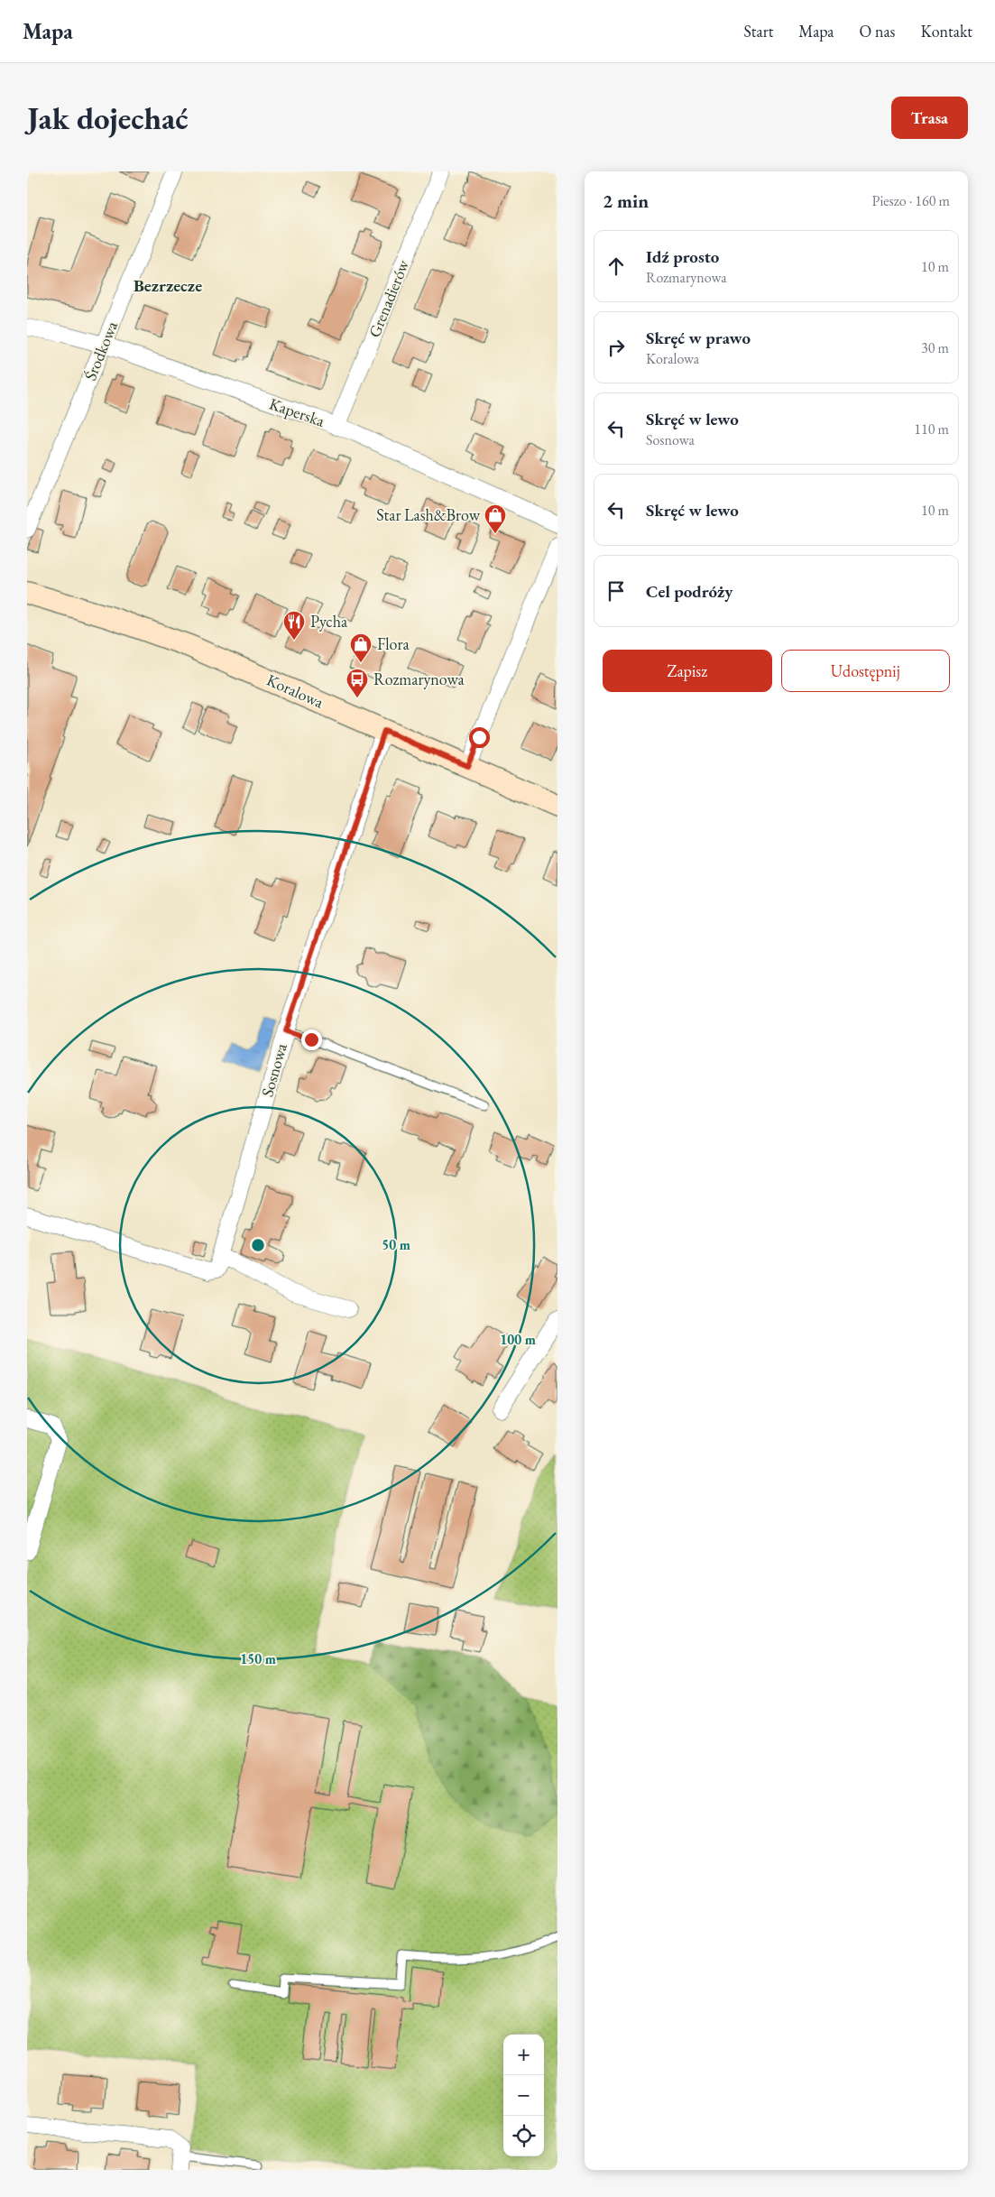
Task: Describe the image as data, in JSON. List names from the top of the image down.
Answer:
{
  "streets": {
    "street": [
      "Grenadierów",
      "Środkowa",
      "Kaperska",
      "Koralowa",
      "Sosnowa"
    ]
  },
  "crossings": [
    ["Grenadierów", "Kaperska"],
    ["Środkowa", "Kaperska"],
    ["Koralowa", "Sosnowa"]
  ],
  "districts": ["Bezrzecze"],
  "places": {
    "shop": ["Star Lash&Brow", "Flora"],
    "restaurant": ["Pycha"],
    "bus stop": ["Rozmarynowa"]
  },
  "page": {
    "header": "Mapa",
    "nav": [
      "Start",
      "Mapa",
      "O nas",
      "Kontakt"
    ],
    "buttons": [
      "Trasa",
      ["Zapisz", "Udostępnij"]
    ],
    "title": "Jak dojechać",
    "heading": ["2 min", "Pieszo · 160 m"],
    "list": [
      ["Idź prosto", "Rozmarynowa", "10 m"],
      ["Skręć w prawo", "Koralowa", "30 m"],
      ["Skręć w lewo", "Sosnowa", "110 m"],
      ["Skręć w lewo", "10 m"],
      "Cel podróży"
    ],
    "map_buttons": ["+", "−"]
  },
  "rings": ["50 m", "100 m", "150 m"]
}
